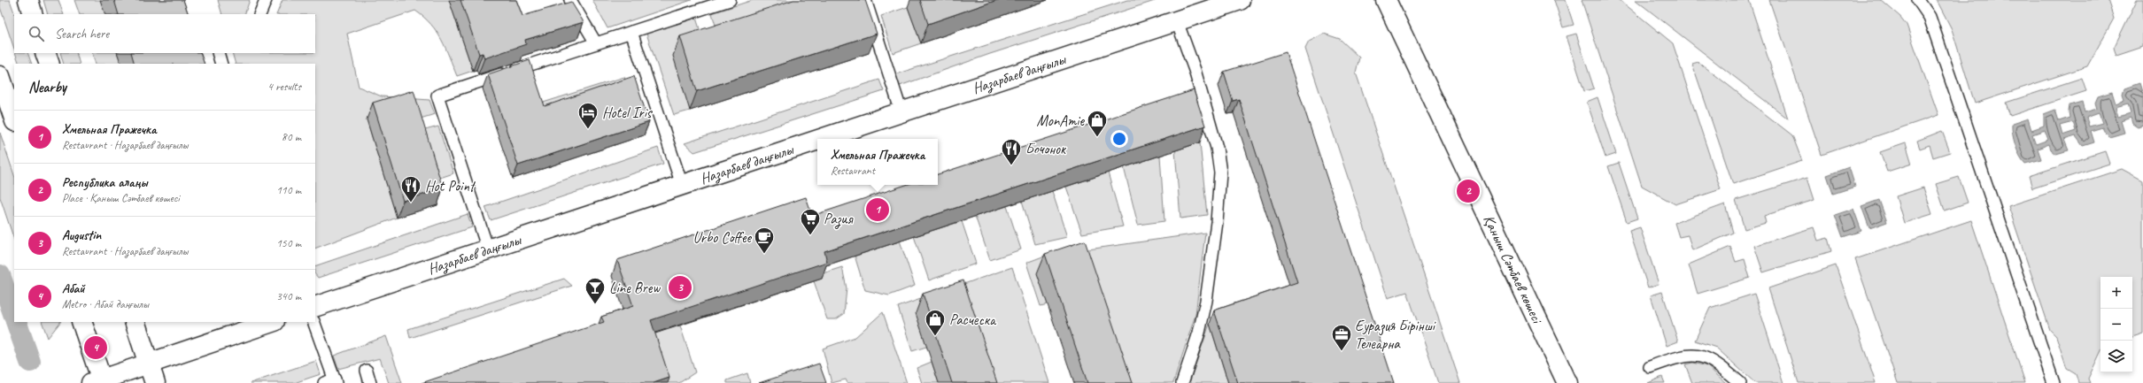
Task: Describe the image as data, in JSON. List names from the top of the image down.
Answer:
{
  "streets": {
    "main road": ["Назарбаев даңғылы", "Қаныш Сәтбаев көшесі"]
  },
  "places": {
    "hotel": ["Hotel Iris"],
    "shop": ["MonAmie", "Расческа"],
    "restaurant": ["Бочонок", "Hot Point"],
    "supermarket": ["Разия"],
    "cafe": ["Urbo Coffee"],
    "bar": ["Line Brew"],
    "office": ["Еуразия Бірінші Телеарна"]
  },
  "page": {
    "search": "Search here",
    "heading": ["Nearby", "4 results"],
    "list": [
      {
        "mark": "1",
        "name": "Хмельная Пражечка",
        "note": "Restaurant · Назарбаев даңғылы",
        "value": "80 m"
      },
      {
        "mark": "2",
        "name": "Республика алаңы",
        "note": "Place · Қаныш Сәтбаев көшесі",
        "value": "110 m"
      },
      {
        "mark": "3",
        "name": "Augustin",
        "note": "Restaurant · Назарбаев даңғылы",
        "value": "150 m"
      },
      {
        "mark": "4",
        "name": "Абай",
        "note": "Metro · Абай даңғылы",
        "value": "340 m"
      }
    ],
    "popup": ["Хмельная Пражечка", "Restaurant"],
    "pins": [
      "2",
      "1",
      "3",
      "4"
    ],
    "map_buttons": ["+", "−"]
  }
}
